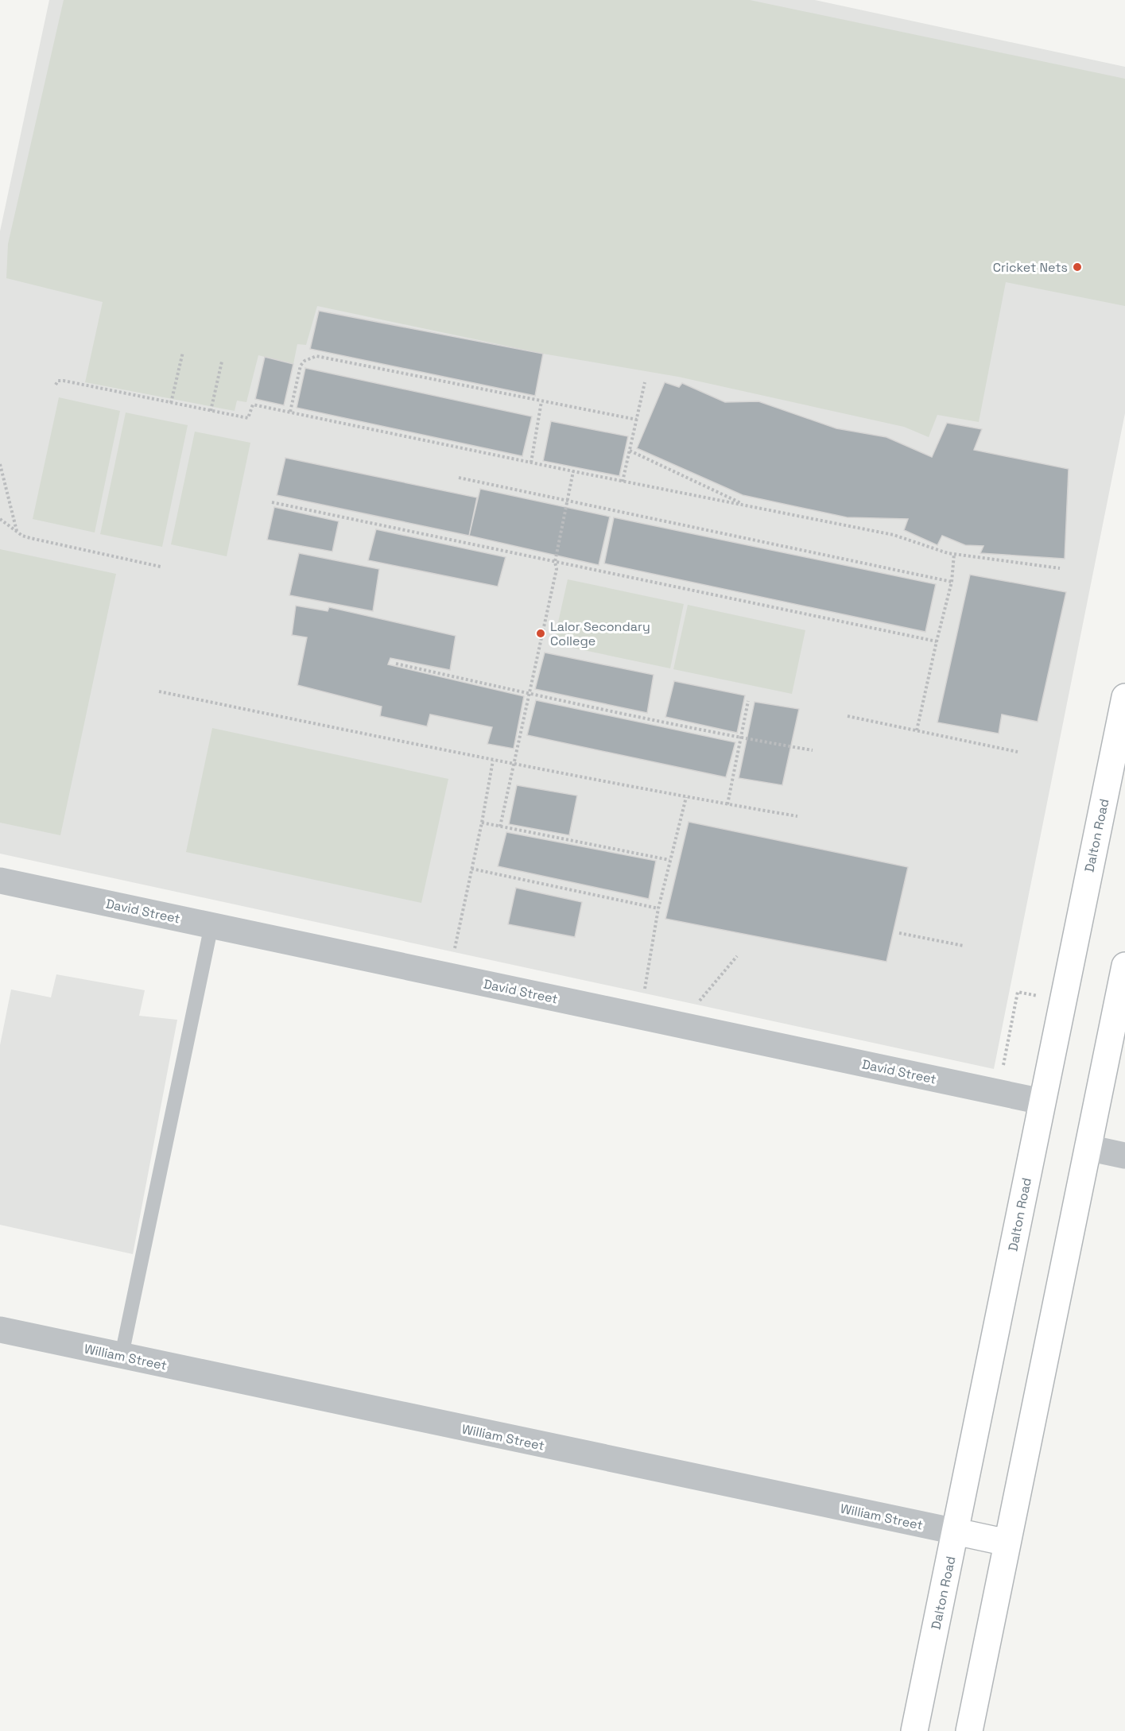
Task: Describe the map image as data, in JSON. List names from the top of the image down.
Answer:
{
  "streets": {
    "main road": ["Dalton Road", "William Street"],
    "street": ["David Street"]
  },
  "crossings": [
    ["Dalton Road", "David Street"],
    ["Dalton Road", "William Street"]
  ],
  "places": ["Cricket Nets", "Lalor Secondary College"]
}
